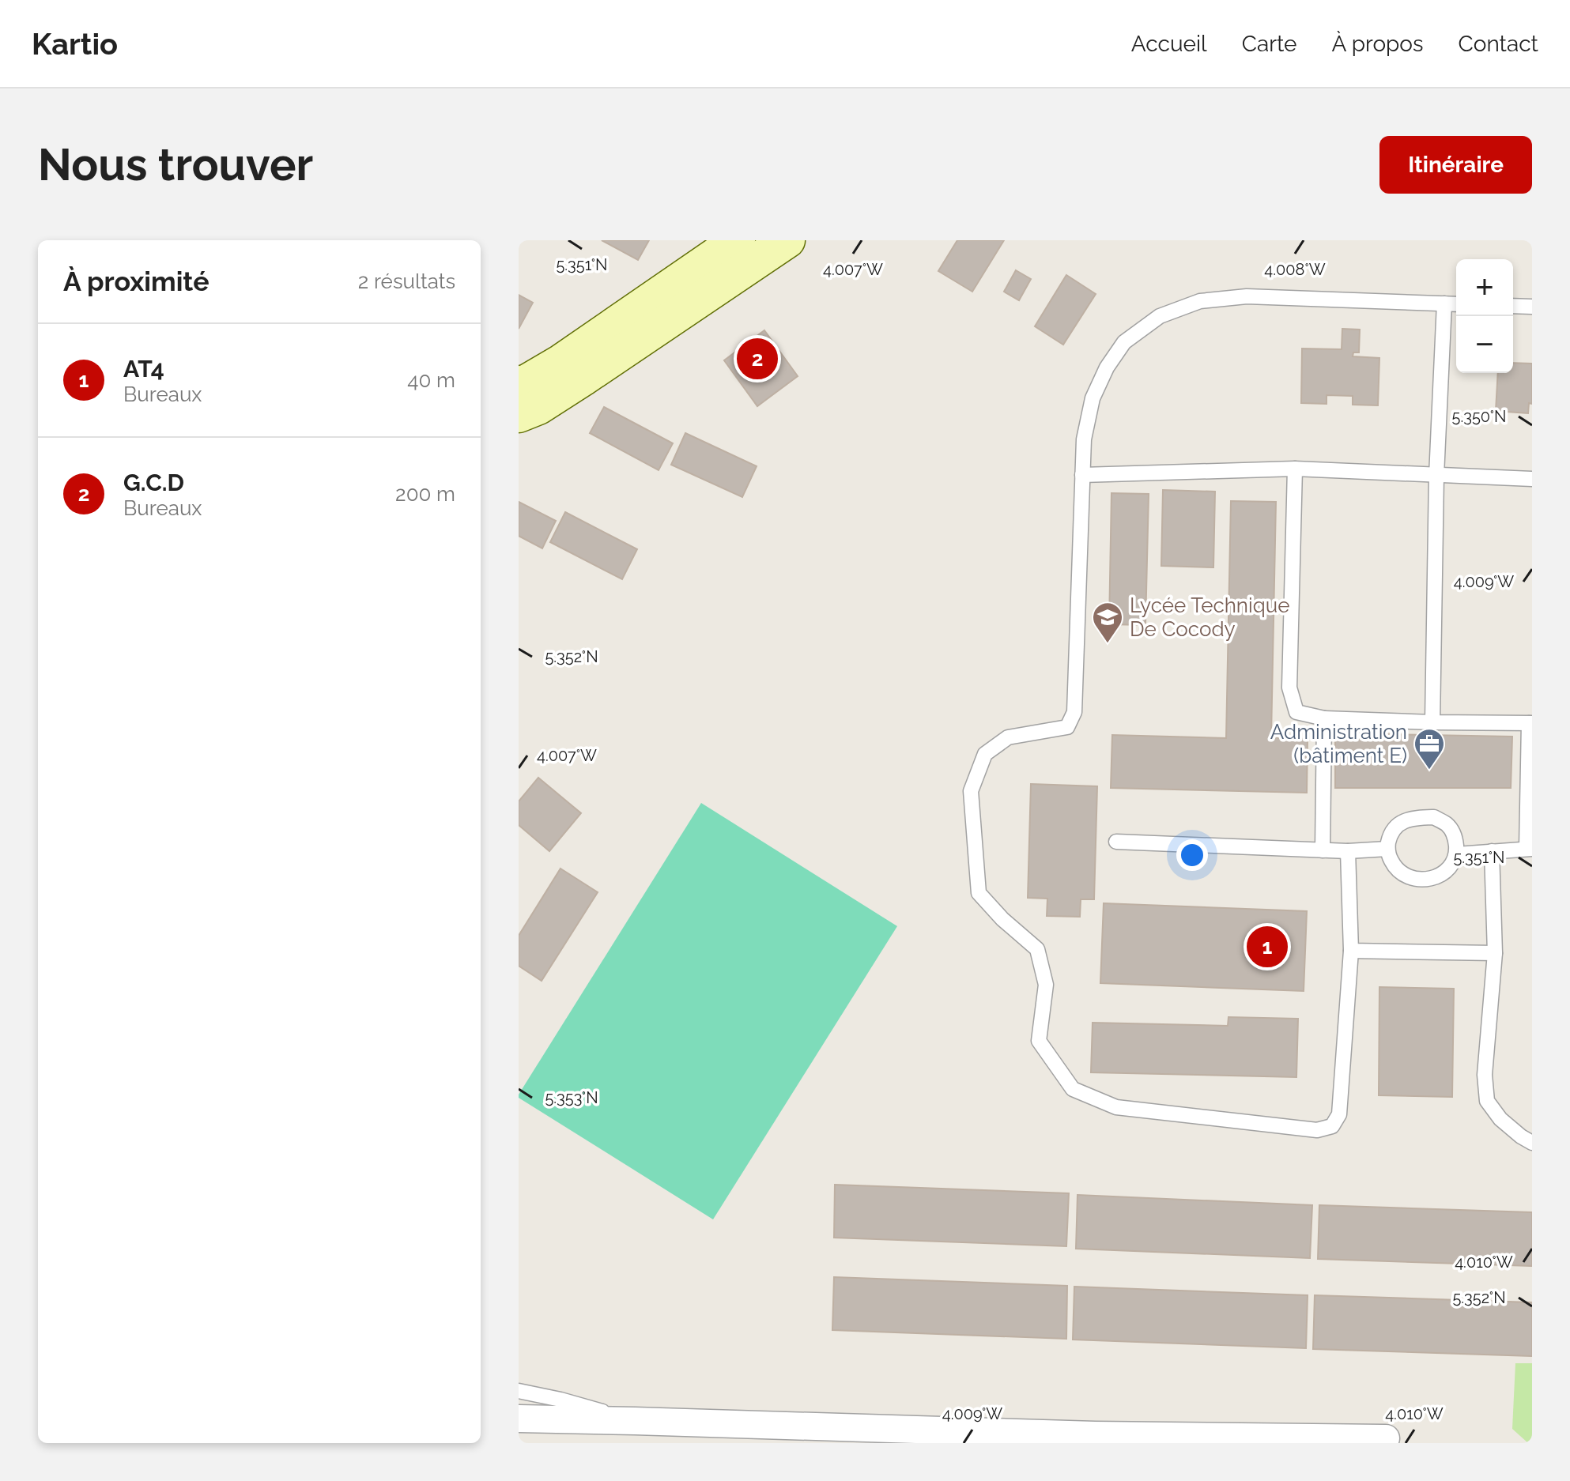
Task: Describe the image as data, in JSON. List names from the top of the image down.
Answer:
{
  "places": {
    "school or university": ["Lycée Technique De Cocody"],
    "office": ["Administration (bâtiment E)"]
  },
  "page": {
    "header": "Kartio",
    "nav": [
      "Accueil",
      "Carte",
      "À propos",
      "Contact"
    ],
    "buttons": "Itinéraire",
    "title": "Nous trouver",
    "heading": ["À proximité", "2 résultats"],
    "map_buttons": ["+", "−"],
    "list": [
      {
        "mark": "1",
        "name": "AT4",
        "note": "Bureaux",
        "value": "40 m"
      },
      {
        "mark": "2",
        "name": "G.C.D",
        "note": "Bureaux",
        "value": "200 m"
      }
    ],
    "pins": ["2", "1"]
  },
  "coordinates": [
    "5.351°N",
    "4.007°W",
    "4.008°W",
    "5.350°N",
    "4.009°W",
    "5.352°N",
    "5.353°N",
    "4.010°W"
  ]
}
